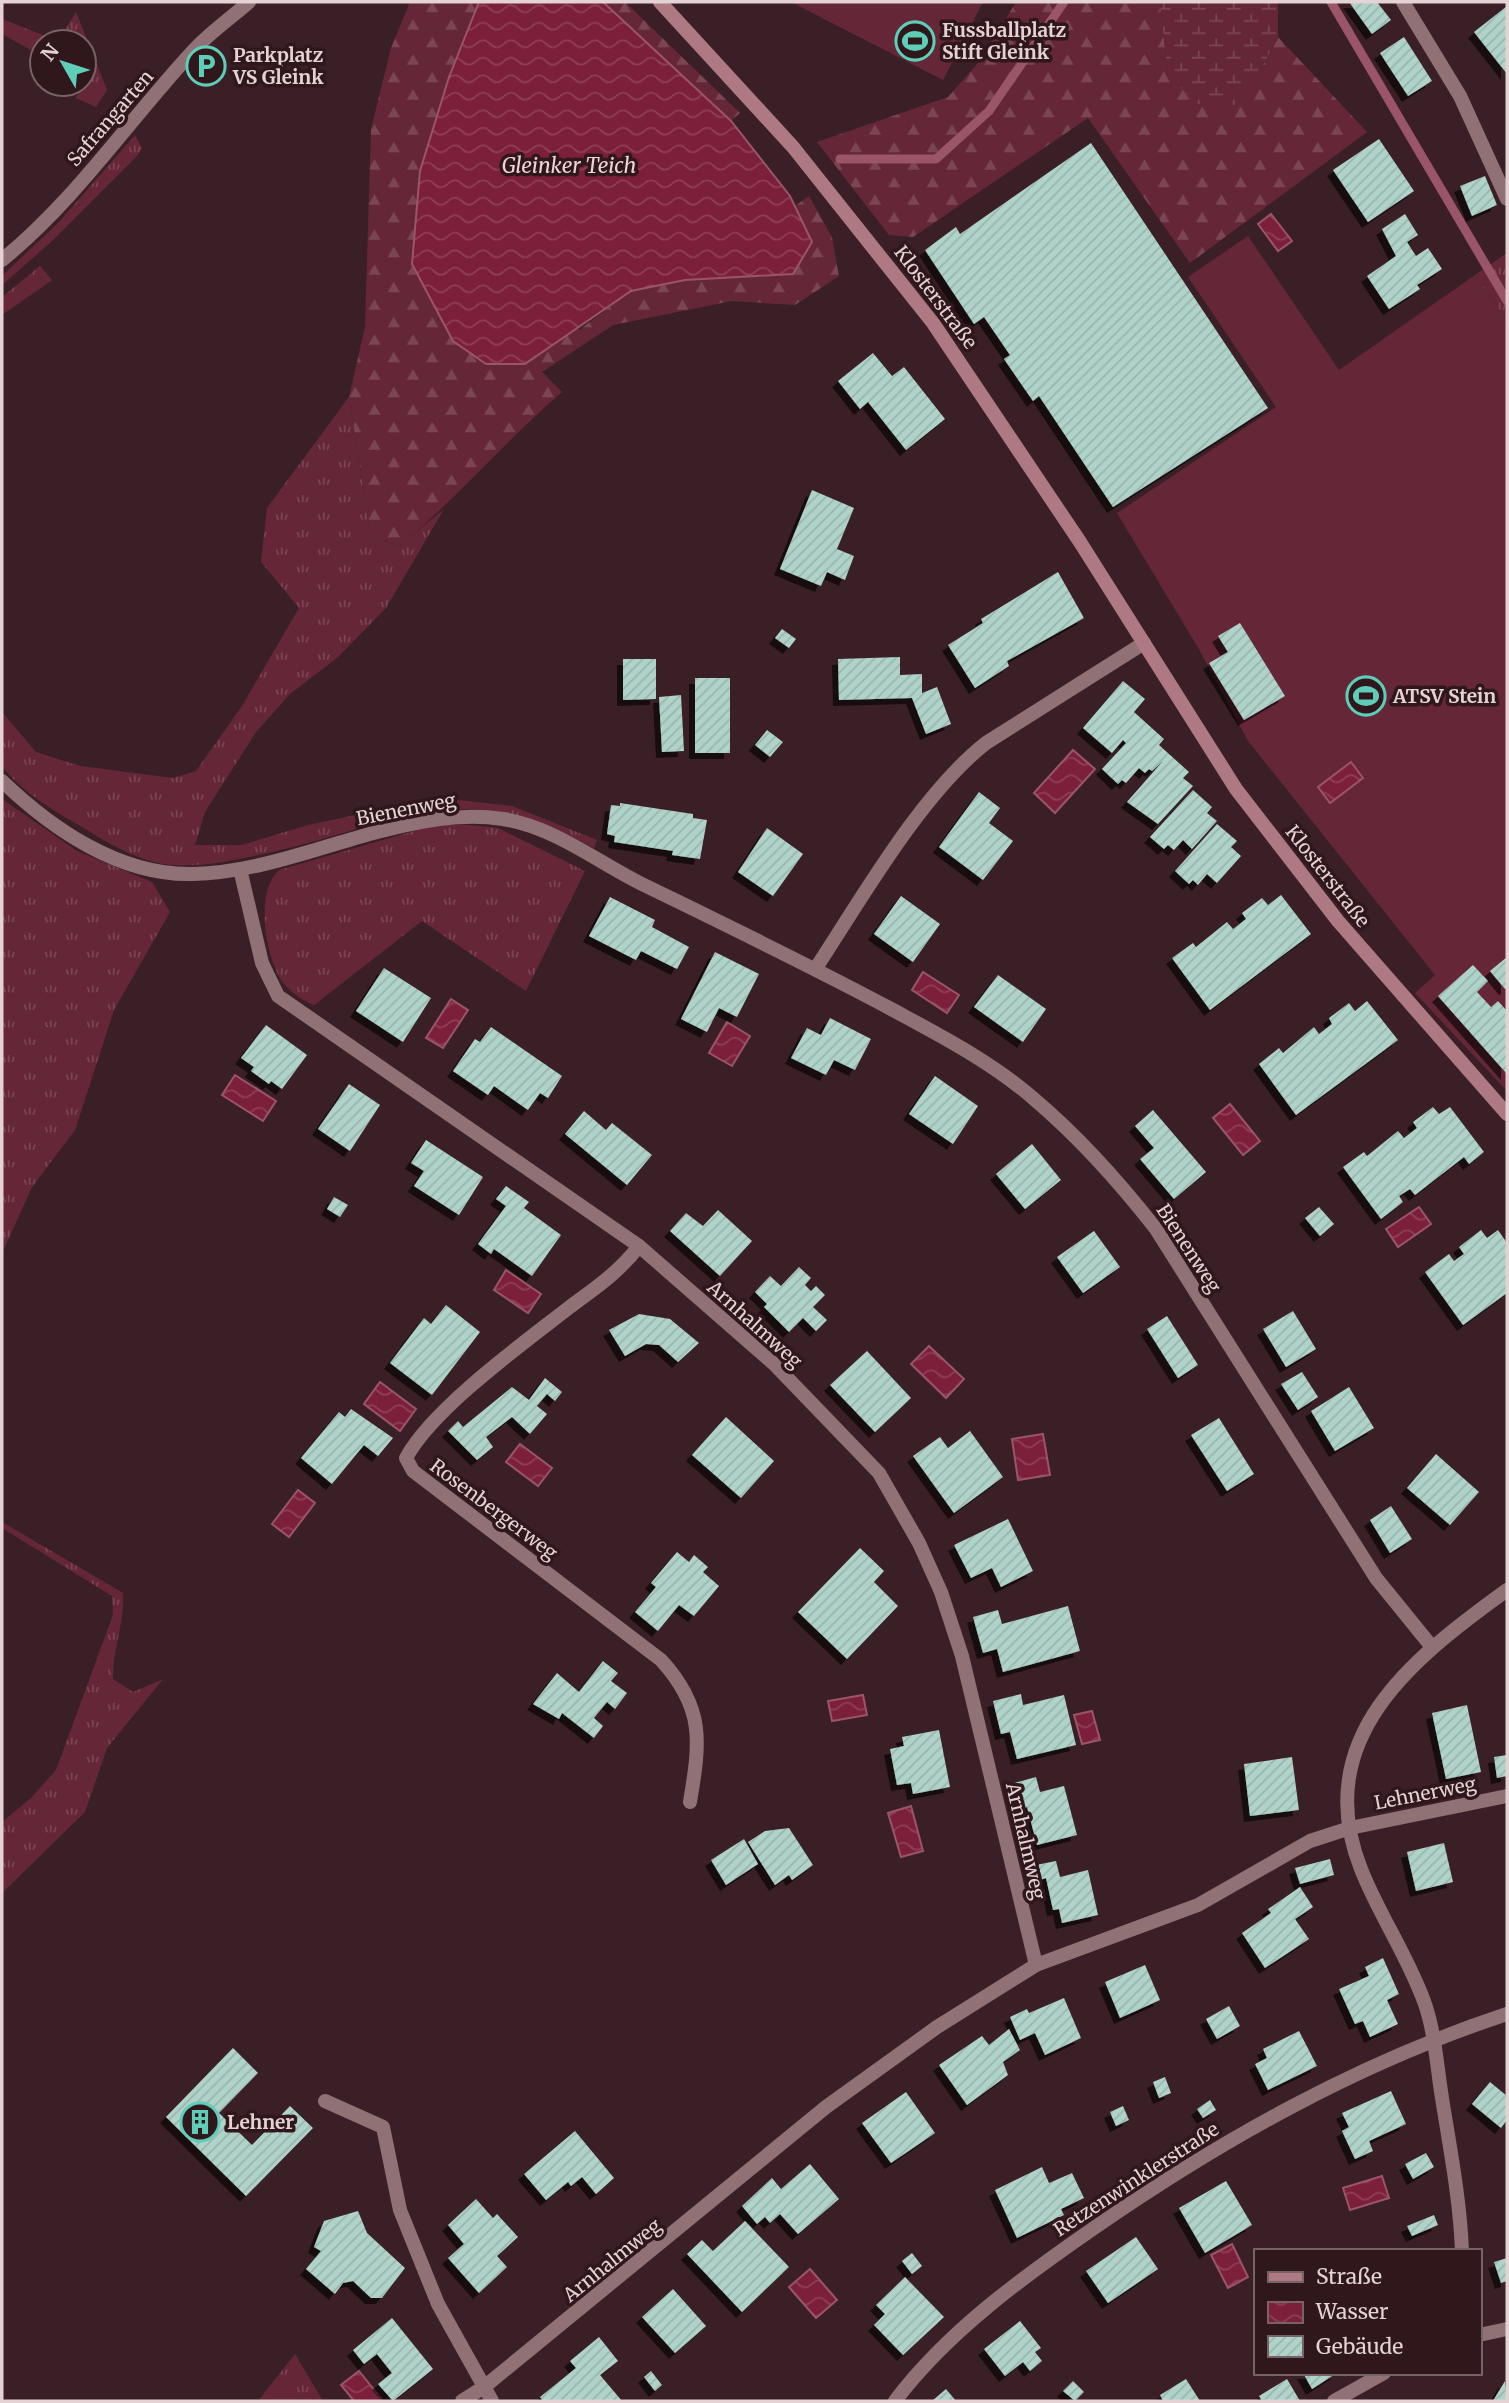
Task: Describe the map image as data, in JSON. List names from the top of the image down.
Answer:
{
  "streets": {
    "street": [
      "Safrangarten",
      "Klosterstraße",
      "Bienenweg",
      "Arnhalmweg",
      "Rosenbergerweg",
      "Lehnerweg",
      "Retzenwinklerstraße"
    ]
  },
  "crossings": [
    ["Bienenweg", "Arnhalmweg"],
    ["Arnhalmweg", "Rosenbergerweg"],
    ["Arnhalmweg", "Lehnerweg"]
  ],
  "water": ["Gleinker Teich"],
  "places": {
    "sports": ["Fussballplatz Stift Gleink", "ATSV Stein"],
    "parking": ["Parkplatz VS Gleink"],
    "building": ["Lehner"]
  },
  "legend": ["Straße", "Wasser", "Gebäude"],
  "north": "top left"
}
